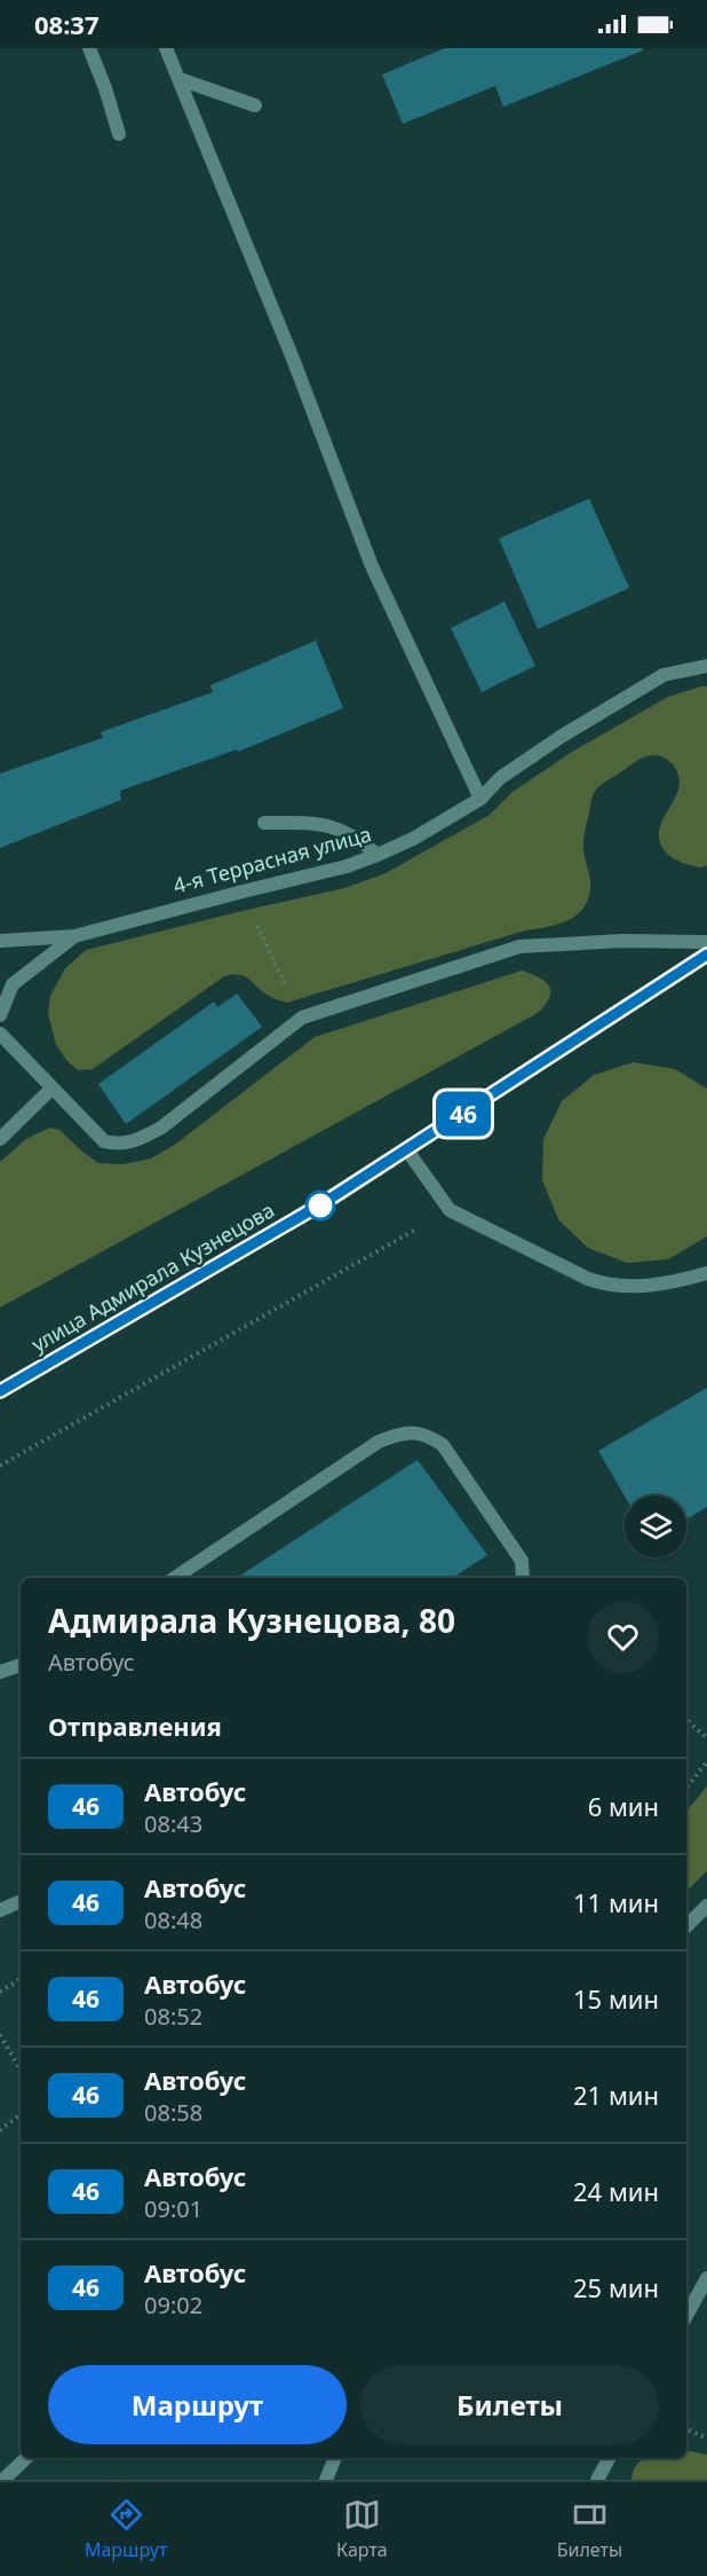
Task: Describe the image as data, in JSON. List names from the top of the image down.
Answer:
{
  "streets": {
    "main road": ["улица Адмирала Кузнецова"],
    "street": ["4-я Террасная улица"]
  },
  "lines": ["bus line 46"],
  "page": {
    "status": "08:37",
    "on_map": "46",
    "heading": [
      ["Адмирала Кузнецова, 80", "Автобус"],
      "Отправления"
    ],
    "list": [
      {
        "mark": "46",
        "name": "Автобус",
        "note": "08:43",
        "value": "6 мин"
      },
      {
        "mark": "46",
        "name": "Автобус",
        "note": "08:48",
        "value": "11 мин"
      },
      {
        "mark": "46",
        "name": "Автобус",
        "note": "08:52",
        "value": "15 мин"
      },
      {
        "mark": "46",
        "name": "Автобус",
        "note": "08:58",
        "value": "21 мин"
      },
      {
        "mark": "46",
        "name": "Автобус",
        "note": "09:01",
        "value": "24 мин"
      },
      {
        "mark": "46",
        "name": "Автобус",
        "note": "09:02",
        "value": "25 мин"
      }
    ],
    "buttons": ["Маршрут", "Билеты"],
    "tabs": ["Маршрут", "Карта", "Билеты"]
  }
}
